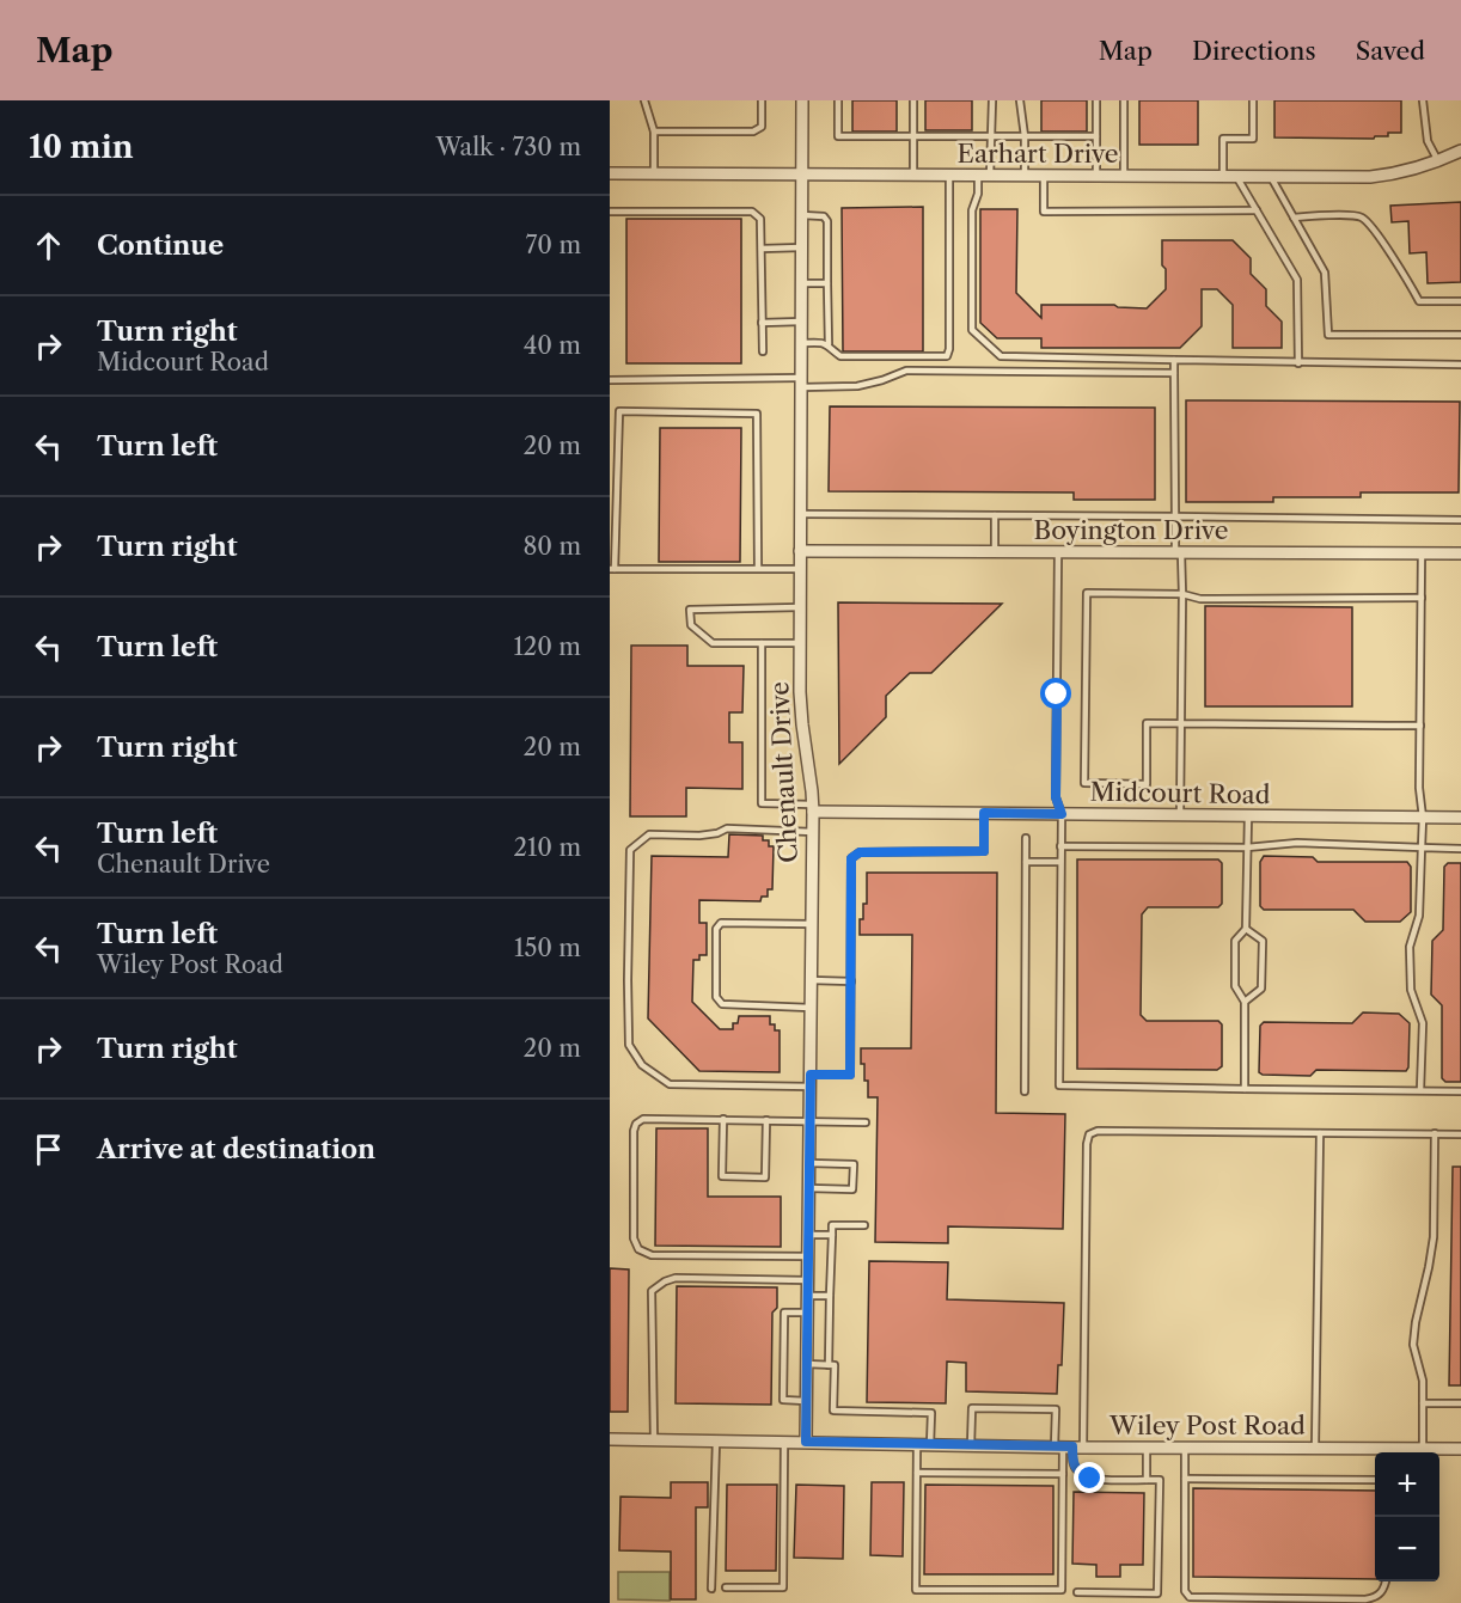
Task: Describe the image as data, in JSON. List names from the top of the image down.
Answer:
{
  "streets": {
    "street": [
      "Earhart Drive",
      "Boyington Drive",
      "Chenault Drive",
      "Midcourt Road",
      "Wiley Post Road"
    ]
  },
  "crossings": [
    ["Earhart Drive", "Chenault Drive"],
    ["Boyington Drive", "Chenault Drive"],
    ["Chenault Drive", "Midcourt Road"],
    ["Chenault Drive", "Wiley Post Road"]
  ],
  "page": {
    "header": "Map",
    "nav": ["Map", "Directions", "Saved"],
    "heading": ["10 min", "Walk · 730 m"],
    "list": [
      ["Continue", "70 m"],
      ["Turn right", "Midcourt Road", "40 m"],
      ["Turn left", "20 m"],
      ["Turn right", "80 m"],
      ["Turn left", "120 m"],
      ["Turn right", "20 m"],
      ["Turn left", "Chenault Drive", "210 m"],
      ["Turn left", "Wiley Post Road", "150 m"],
      ["Turn right", "20 m"],
      "Arrive at destination"
    ],
    "map_buttons": ["+", "−"]
  }
}
